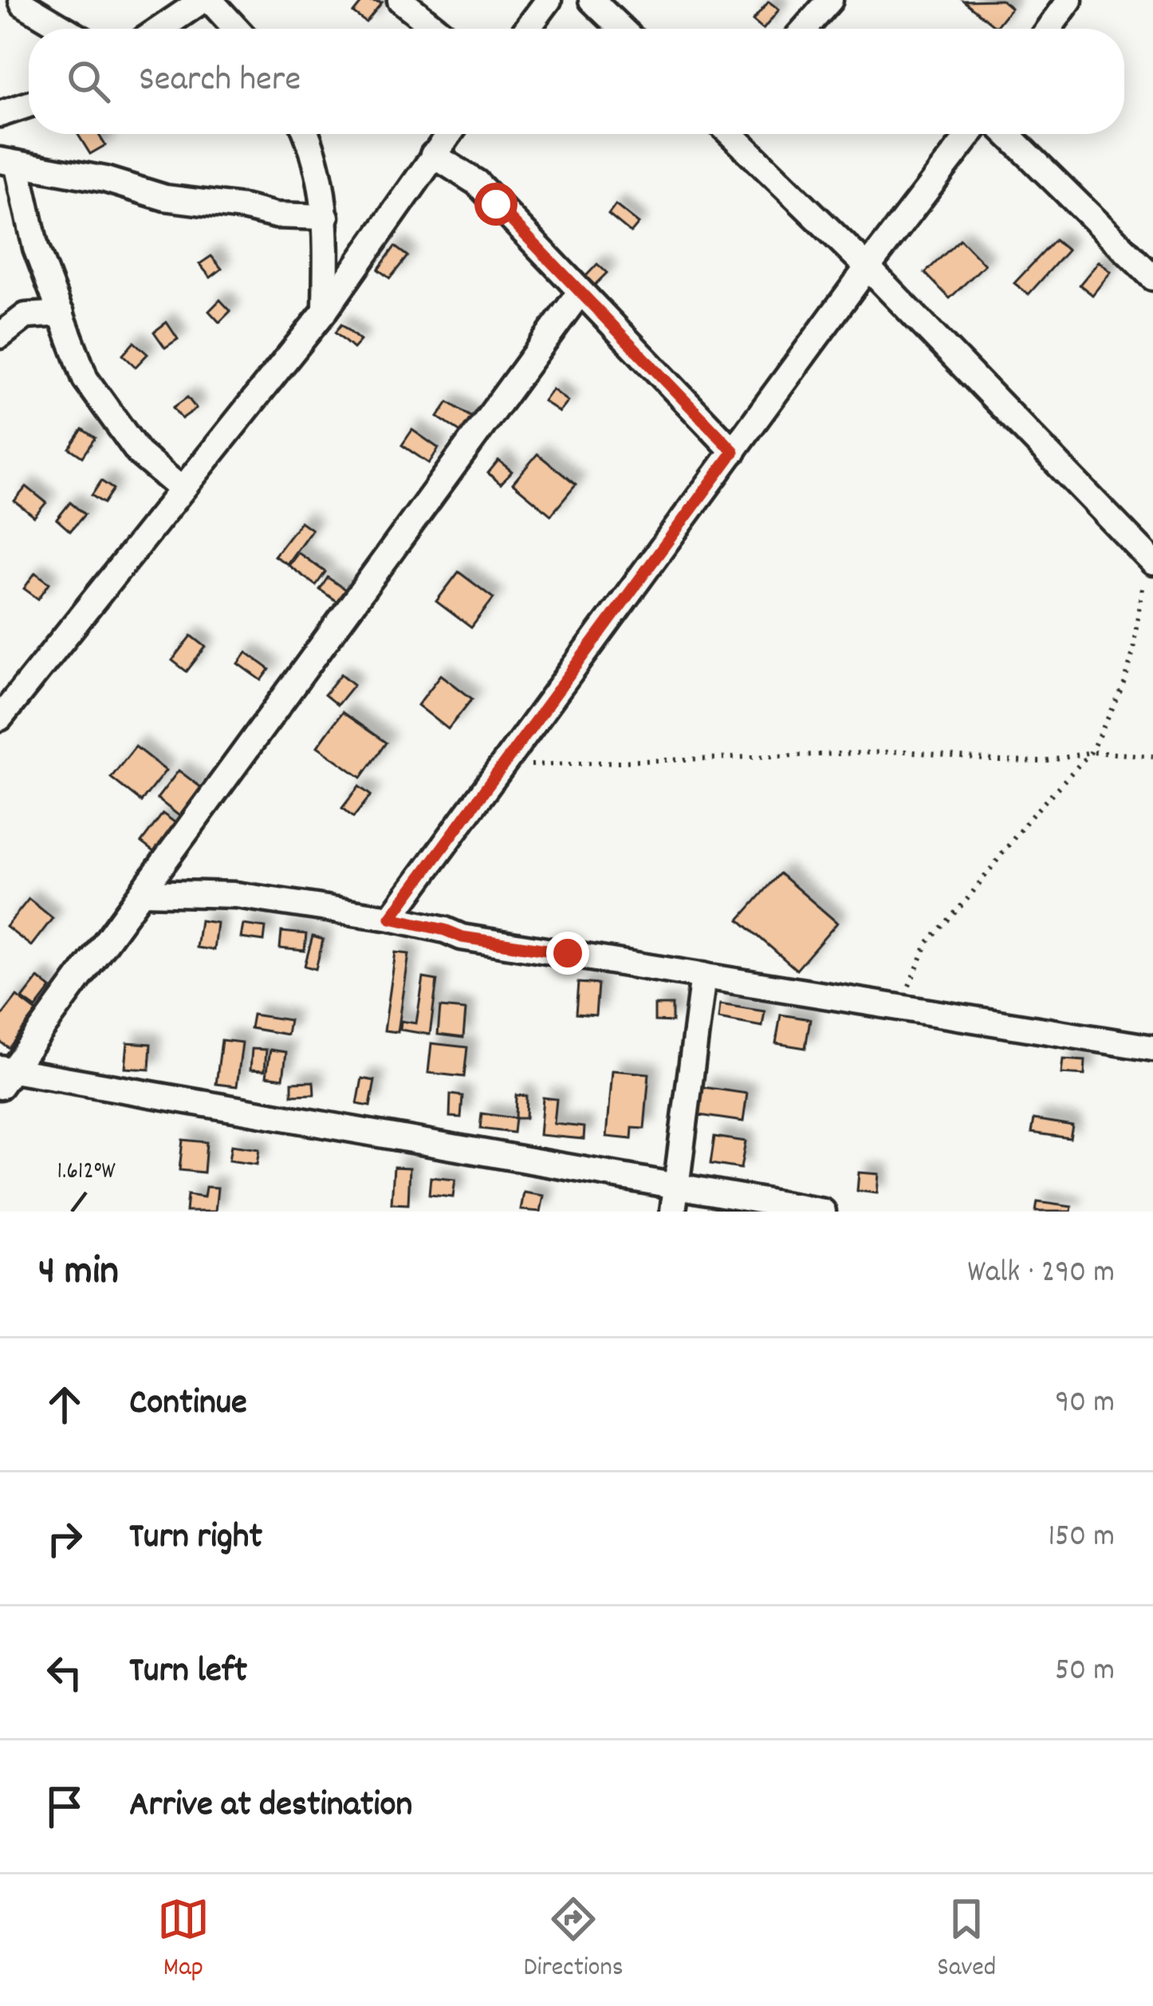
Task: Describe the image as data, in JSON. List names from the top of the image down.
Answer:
{
  "page": {
    "search": "Search here",
    "heading": ["4 min", "Walk · 290 m"],
    "list": [
      ["Continue", "90 m"],
      ["Turn right", "150 m"],
      ["Turn left", "50 m"],
      "Arrive at destination"
    ],
    "nav": ["Map", "Directions", "Saved"]
  },
  "coordinates": ["1.612°W"]
}
